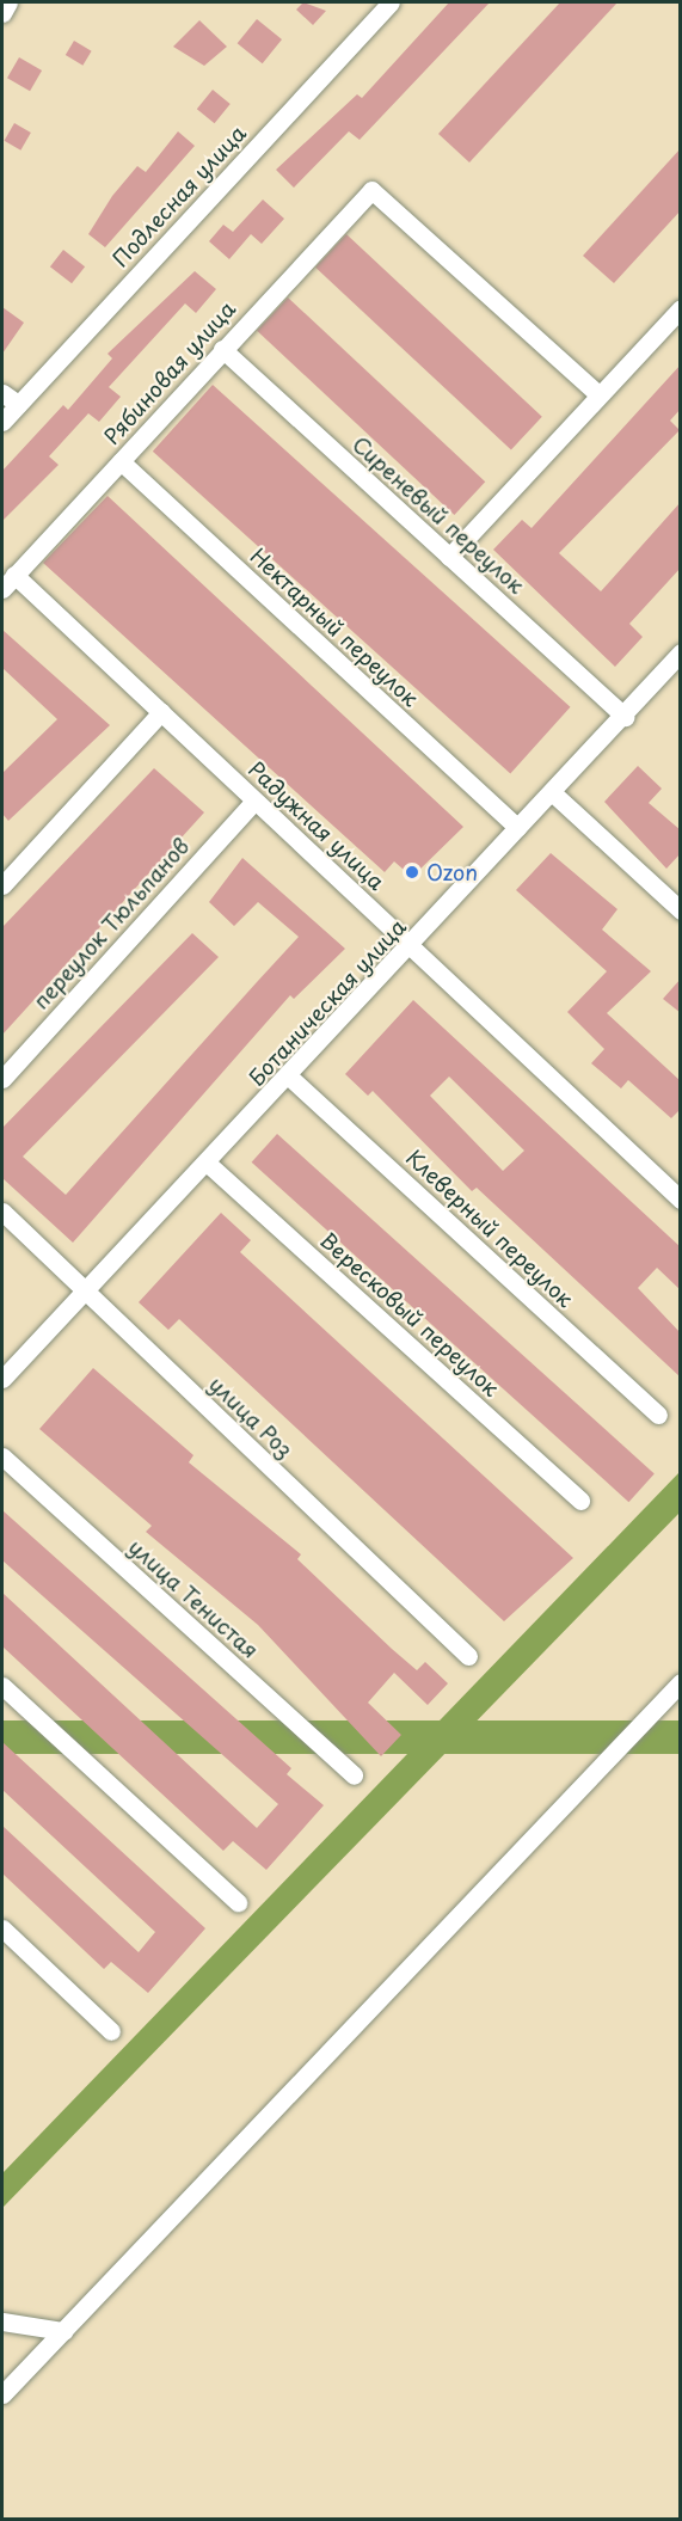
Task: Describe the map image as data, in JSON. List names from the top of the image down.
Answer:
{
  "streets": {
    "street": [
      "Подлесная улица",
      "Рябиновая улица",
      "Сиреневый переулок",
      "Нектарный переулок",
      "Радужная улица",
      "переулок Тюльпанов",
      "Ботаническая улица",
      "Клеверный переулок",
      "Вересковый переулок",
      "улица Роз",
      "улица Тенистая"
    ]
  },
  "crossings": [
    ["Рябиновая улица", "Сиреневый переулок"],
    ["Рябиновая улица", "Нектарный переулок"],
    ["Рябиновая улица", "Радужная улица"],
    ["Сиреневый переулок", "Ботаническая улица"],
    ["Нектарный переулок", "Ботаническая улица"],
    ["Радужная улица", "переулок Тюльпанов"],
    ["Радужная улица", "Ботаническая улица"],
    ["Ботаническая улица", "Клеверный переулок"],
    ["Ботаническая улица", "Вересковый переулок"],
    ["Ботаническая улица", "улица Роз"]
  ],
  "places": ["Ozon"]
}
